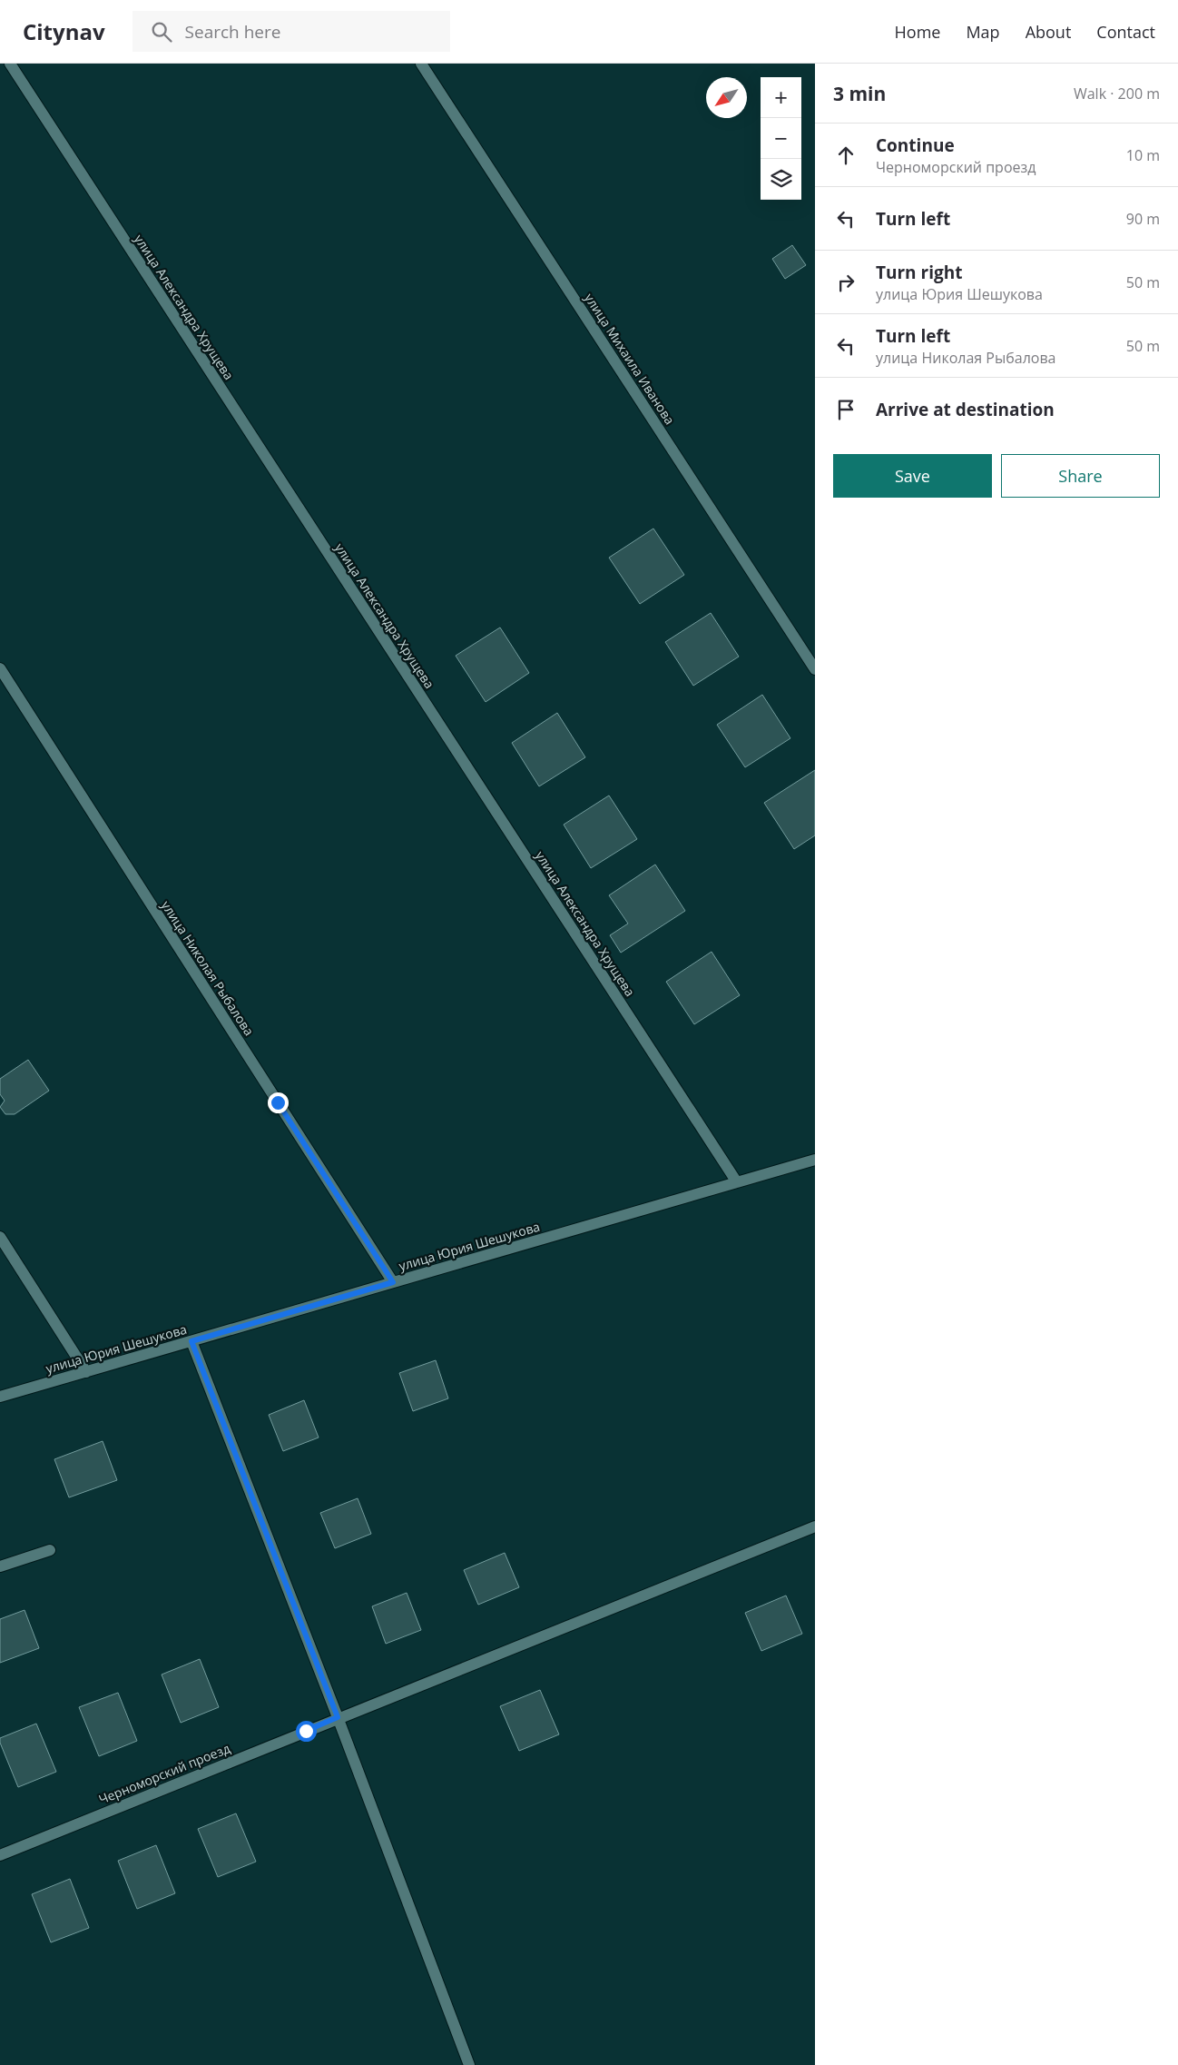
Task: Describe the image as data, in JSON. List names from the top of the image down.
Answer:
{
  "streets": {
    "street": [
      "улица Александра Хрущева",
      "улица Михаила Иванова",
      "улица Николая Рыбалова",
      "улица Юрия Шешукова",
      "Черноморский проезд"
    ]
  },
  "crossings": [
    ["улица Александра Хрущева", "улица Юрия Шешукова"],
    ["улица Николая Рыбалова", "улица Юрия Шешукова"]
  ],
  "north": "bottom left",
  "page": {
    "header": "Citynav",
    "search": "Search here",
    "nav": [
      "Home",
      "Map",
      "About",
      "Contact"
    ],
    "heading": ["3 min", "Walk · 200 m"],
    "map_buttons": ["+", "−"],
    "list": [
      ["Continue", "Черноморский проезд", "10 m"],
      ["Turn left", "90 m"],
      ["Turn right", "улица Юрия Шешукова", "50 m"],
      ["Turn left", "улица Николая Рыбалова", "50 m"],
      "Arrive at destination"
    ],
    "buttons": ["Save", "Share"]
  }
}
